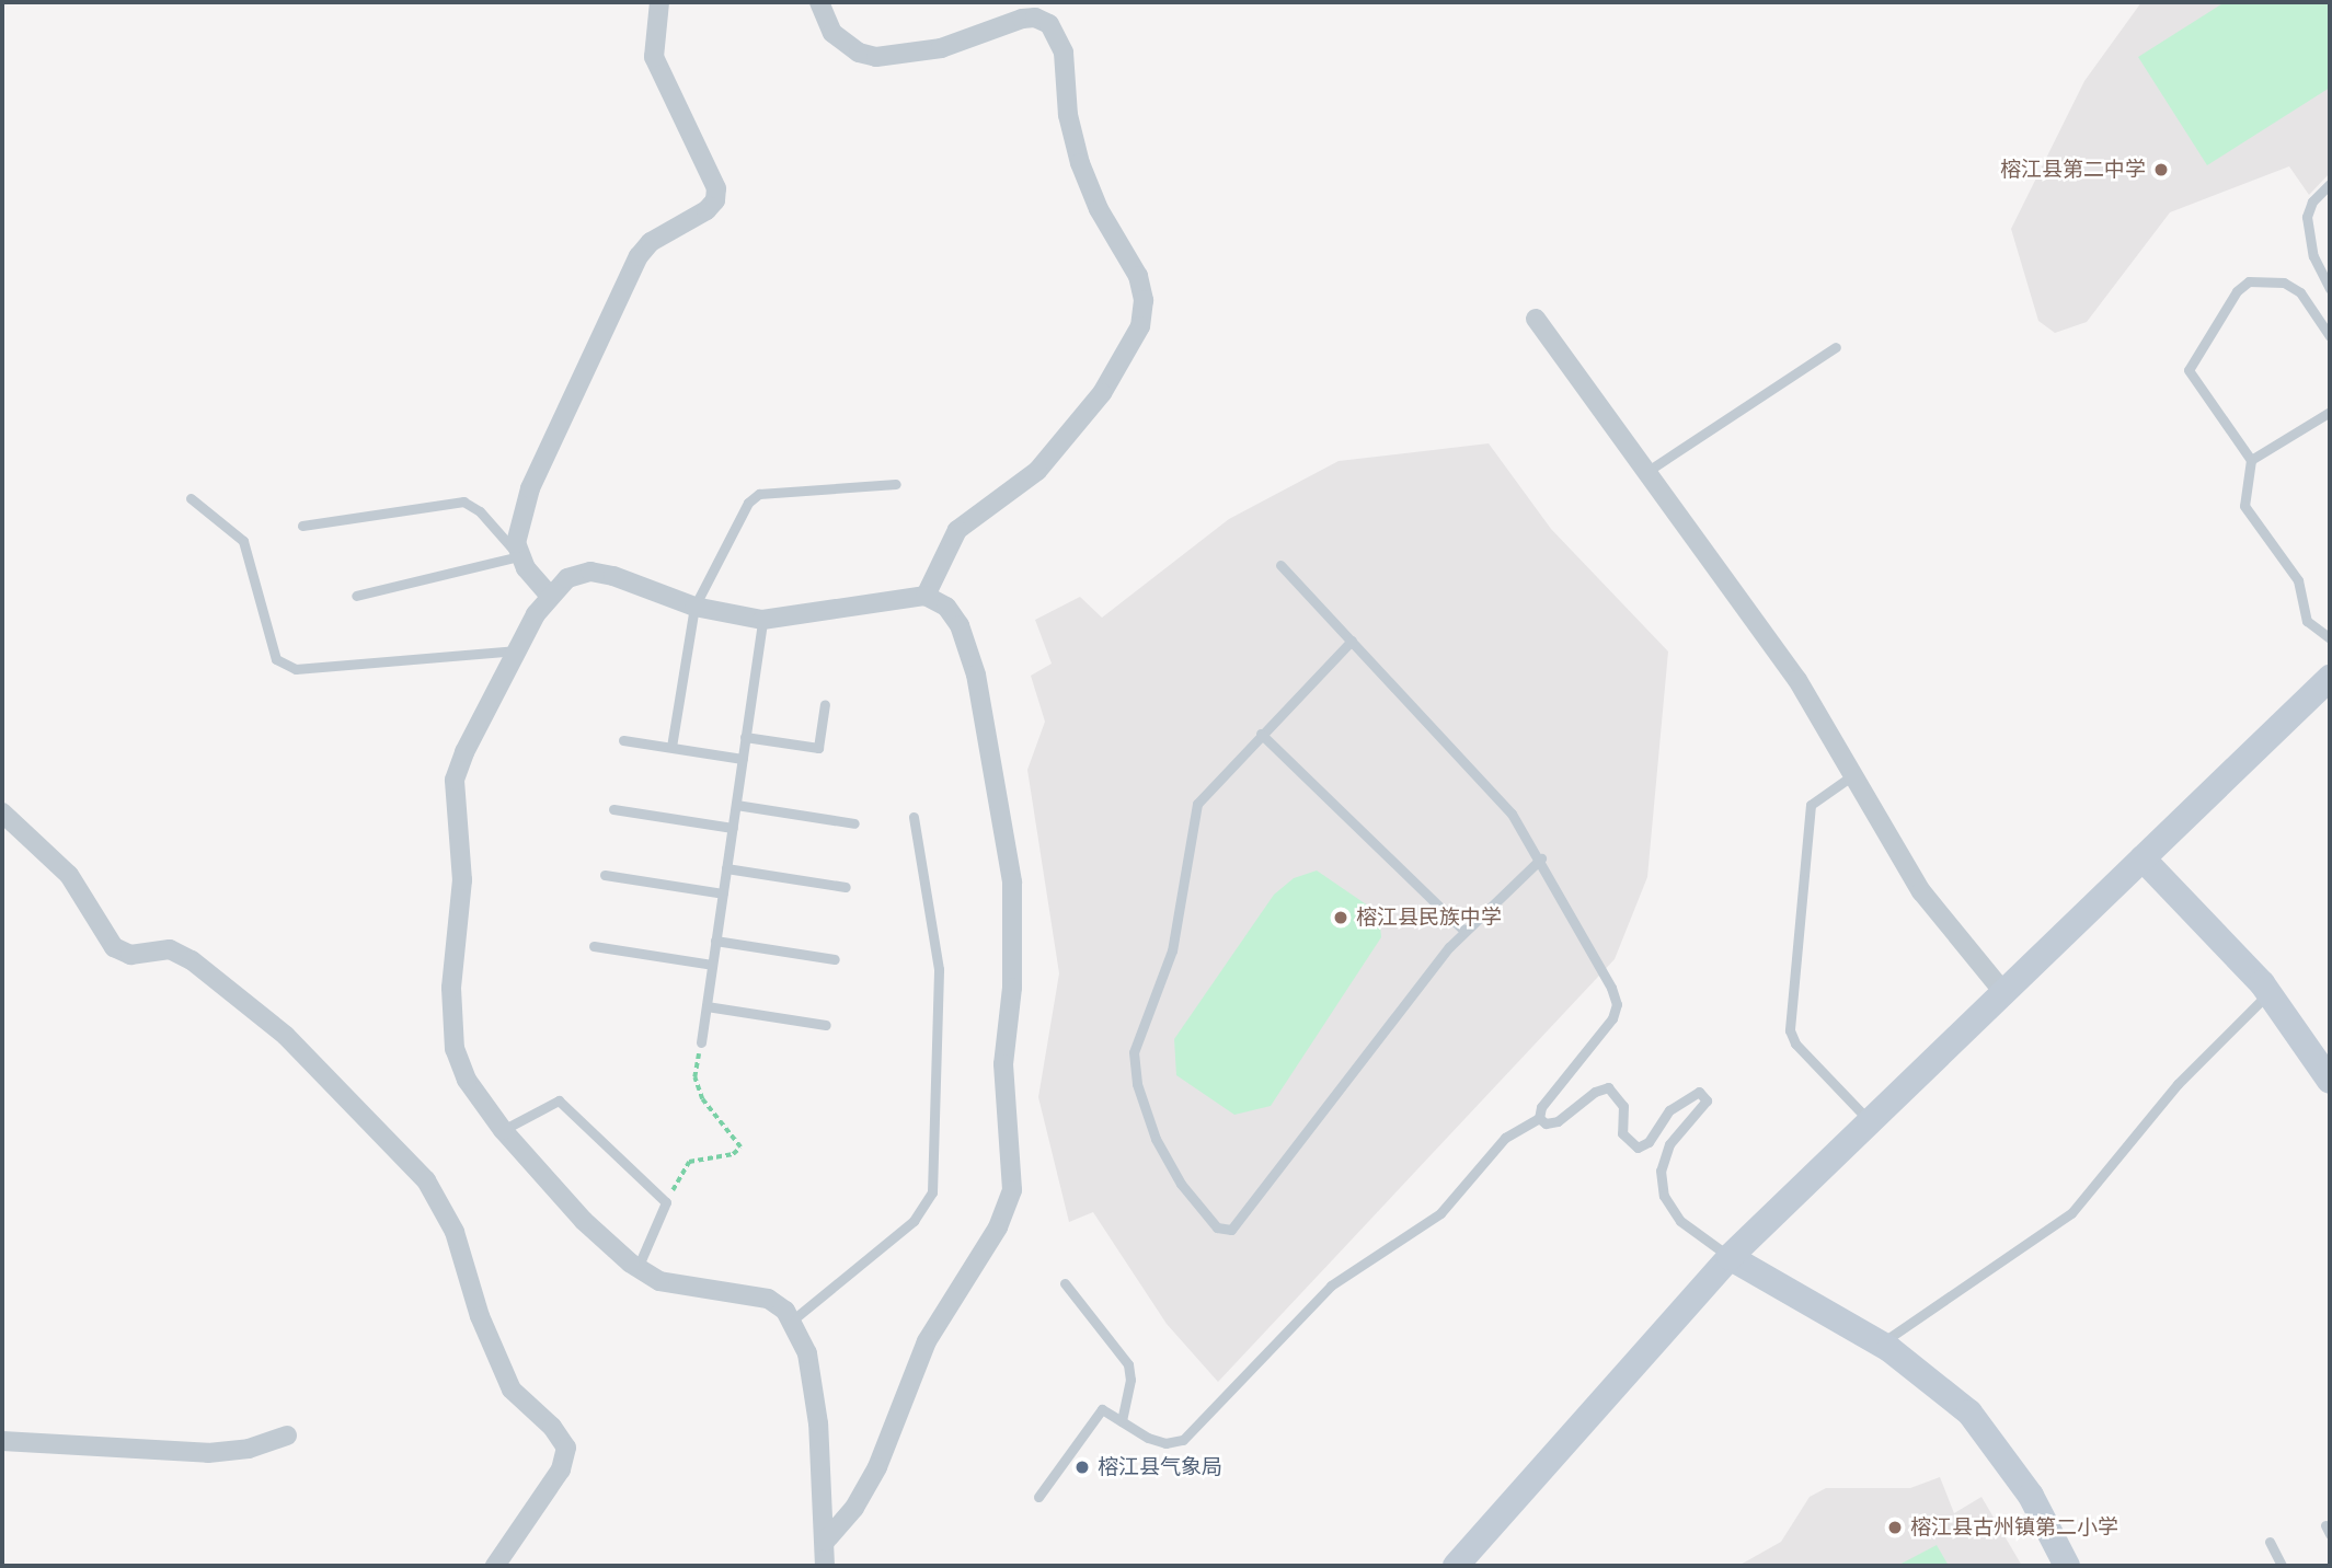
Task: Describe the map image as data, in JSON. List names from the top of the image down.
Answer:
{
  "places": [
    "榕江县第二中学",
    "榕江县民族中学",
    "榕江县气象局",
    "榕江县古州镇第二小学"
  ]
}
